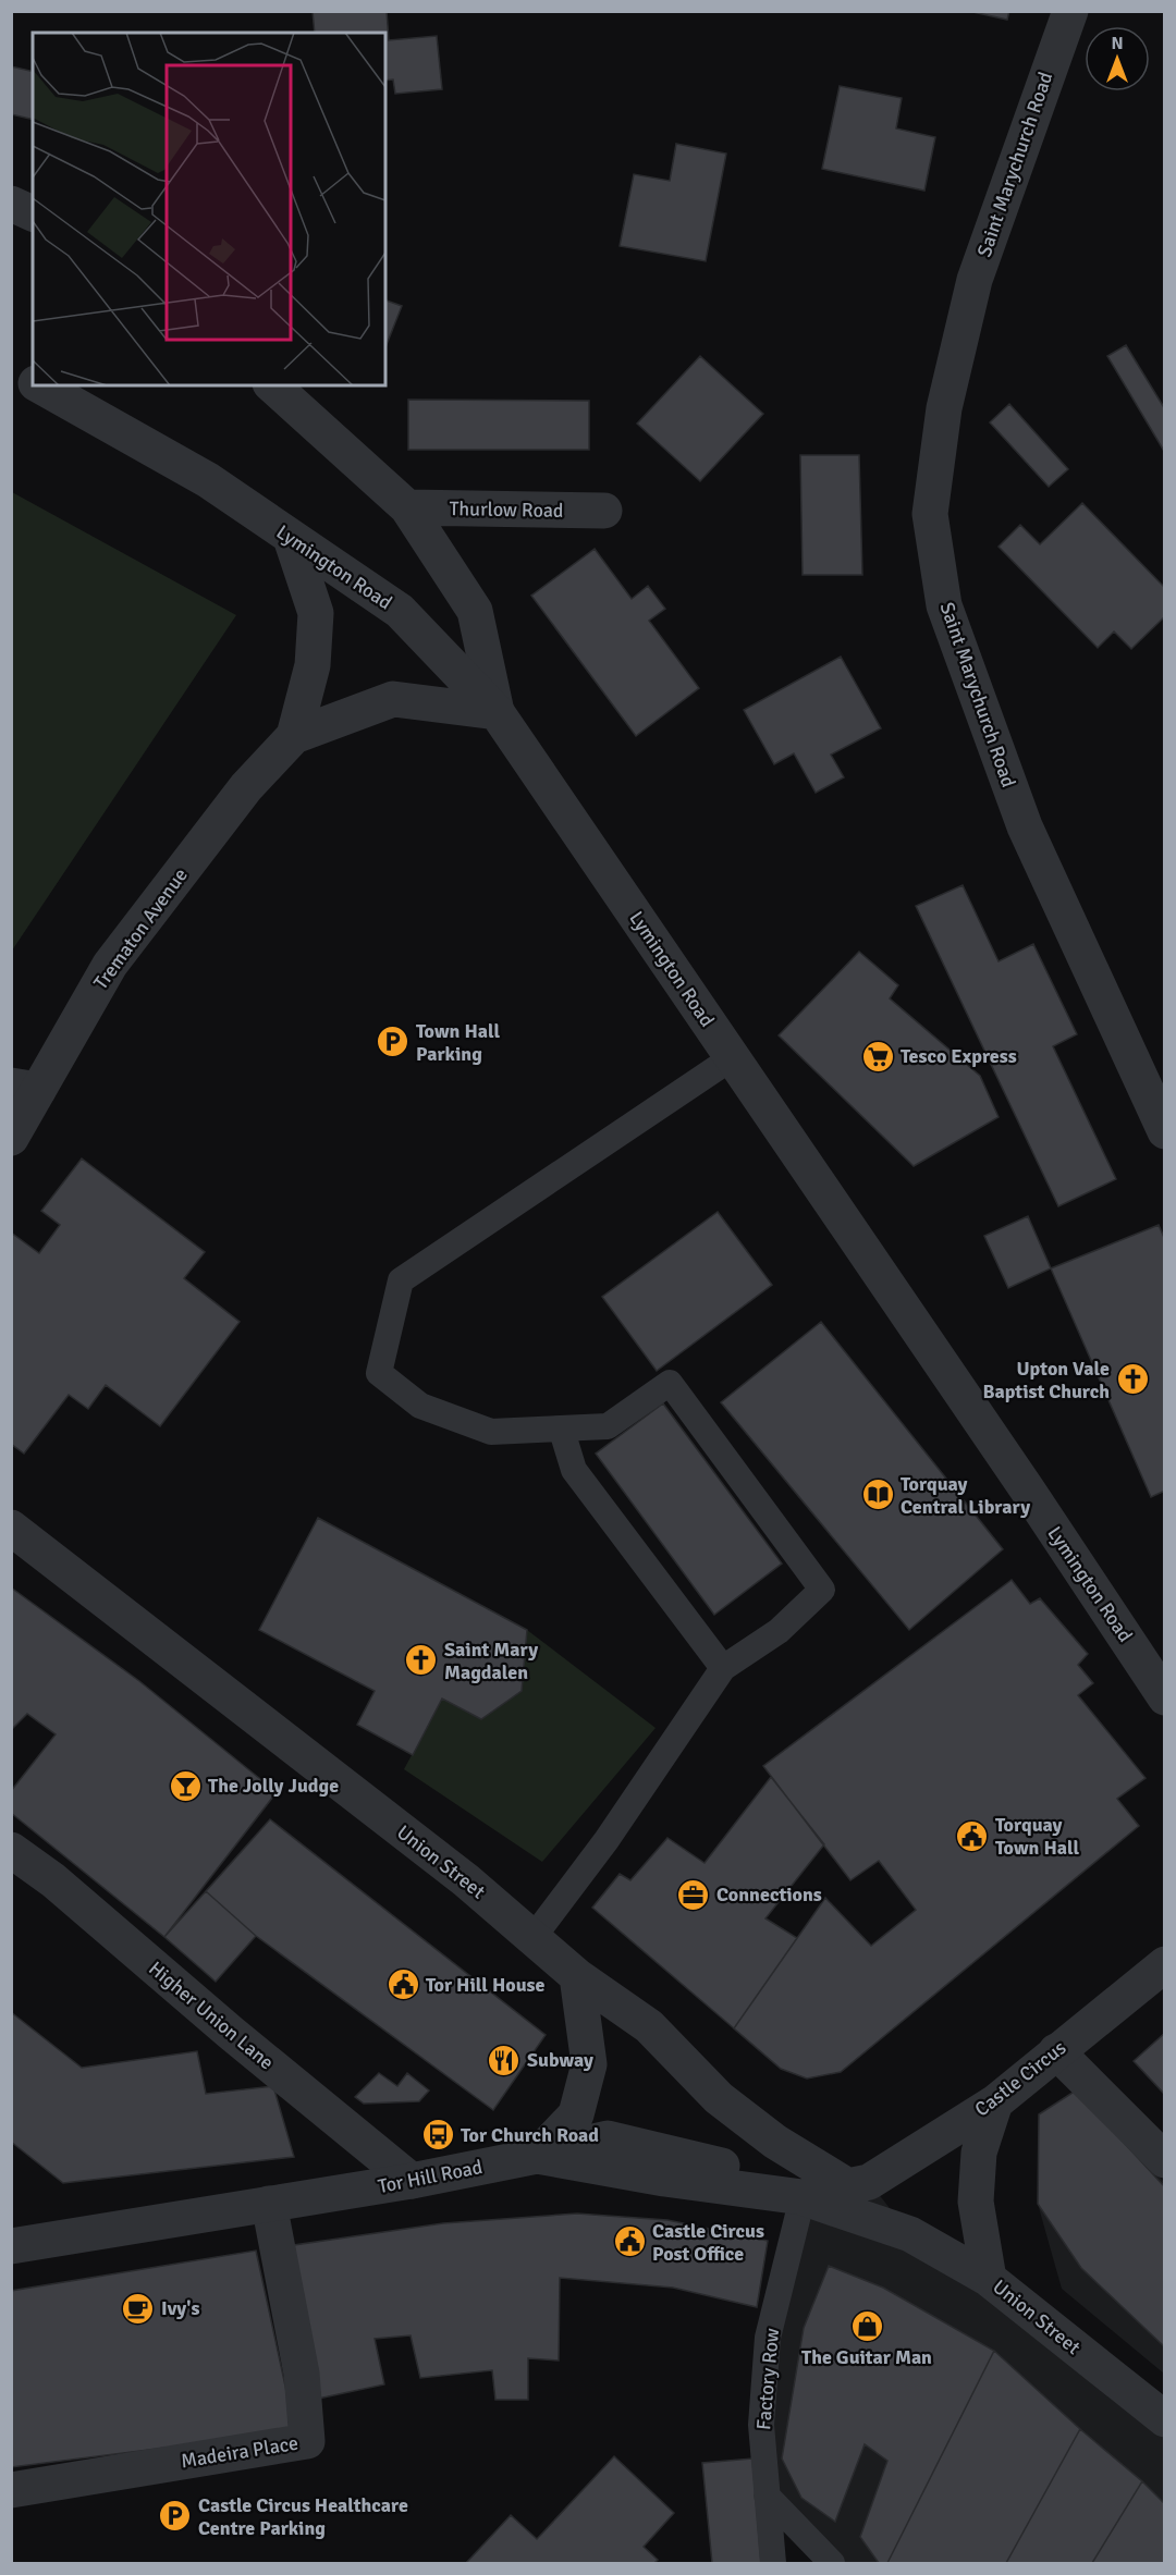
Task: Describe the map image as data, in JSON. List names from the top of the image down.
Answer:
{
  "streets": {
    "street": [
      "Saint Marychurch Road",
      "Thurlow Road",
      "Lymington Road",
      "Trematon Avenue",
      "Union Street",
      "Higher Union Lane",
      "Castle Circus",
      "Tor Hill Road",
      "Madeira Place"
    ],
    "lane": ["Factory Row"]
  },
  "crossings": [
    ["Thurlow Road", "Lymington Road"],
    ["Thurlow Road", "Trematon Avenue"],
    ["Lymington Road", "Trematon Avenue"],
    ["Union Street", "Castle Circus"],
    ["Union Street", "Tor Hill Road"],
    ["Higher Union Lane", "Tor Hill Road"],
    ["Castle Circus", "Tor Hill Road"],
    ["Tor Hill Road", "Factory Row"],
    ["Tor Hill Road", "Madeira Place"]
  ],
  "places": {
    "parking": ["Town Hall Parking", "Castle Circus Healthcare Centre Parking"],
    "supermarket": ["Tesco Express"],
    "church": ["Upton Vale Baptist Church", "Saint Mary Magdalen"],
    "library": ["Torquay Central Library"],
    "bar": ["The Jolly Judge"],
    "public building": ["Torquay Town Hall", "Tor Hill House", "Castle Circus Post Office"],
    "office": ["Connections"],
    "restaurant": ["Subway"],
    "bus stop": ["Tor Church Road"],
    "cafe": ["Ivy's"],
    "shop": ["The Guitar Man"]
  },
  "north": "top"
}
